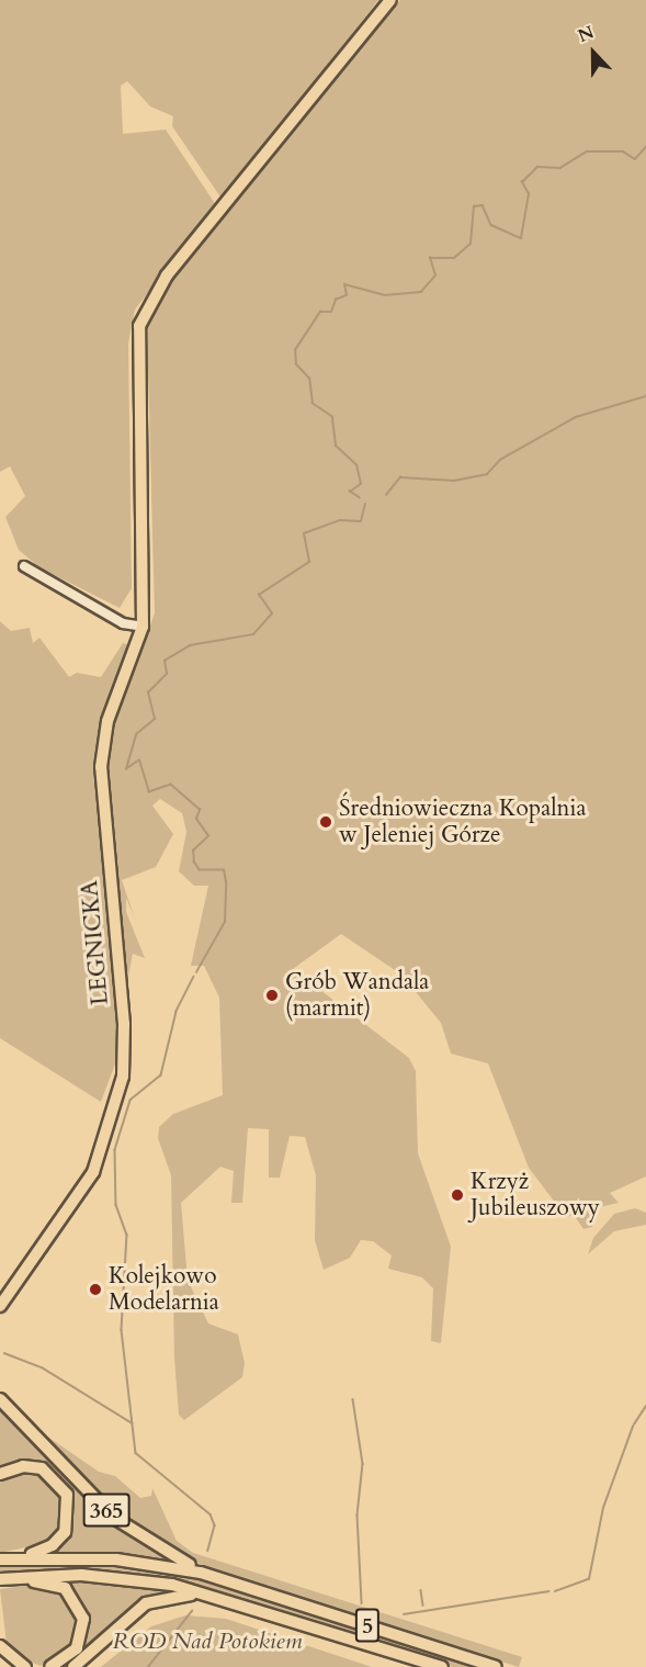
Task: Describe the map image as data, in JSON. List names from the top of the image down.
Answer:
{
  "streets": {
    "main road": ["LEGNICKA", "365", "5"]
  },
  "crossings": [
    ["365", "5"]
  ],
  "parks": ["ROD Nad Potokiem"],
  "places": [
    "Średniowieczna Kopalnia w Jeleniej Górze",
    "Grób Wandala (marmit)",
    "Krzyż Jubileuszowy",
    "Kolejkowo Modelarnia"
  ],
  "north": "top"
}
